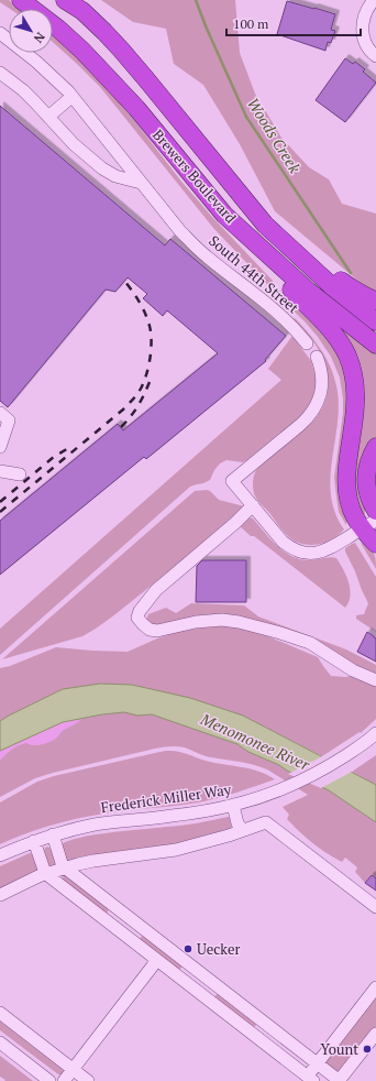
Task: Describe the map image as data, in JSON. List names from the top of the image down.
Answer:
{
  "streets": {
    "highway": ["Brewers Boulevard"],
    "street": ["South 44th Street", "Frederick Miller Way"]
  },
  "water": ["Woods Creek", "Menomonee River"],
  "places": ["Uecker", "Yount"],
  "scale_bar": "100 m",
  "north": "bottom right"
}
